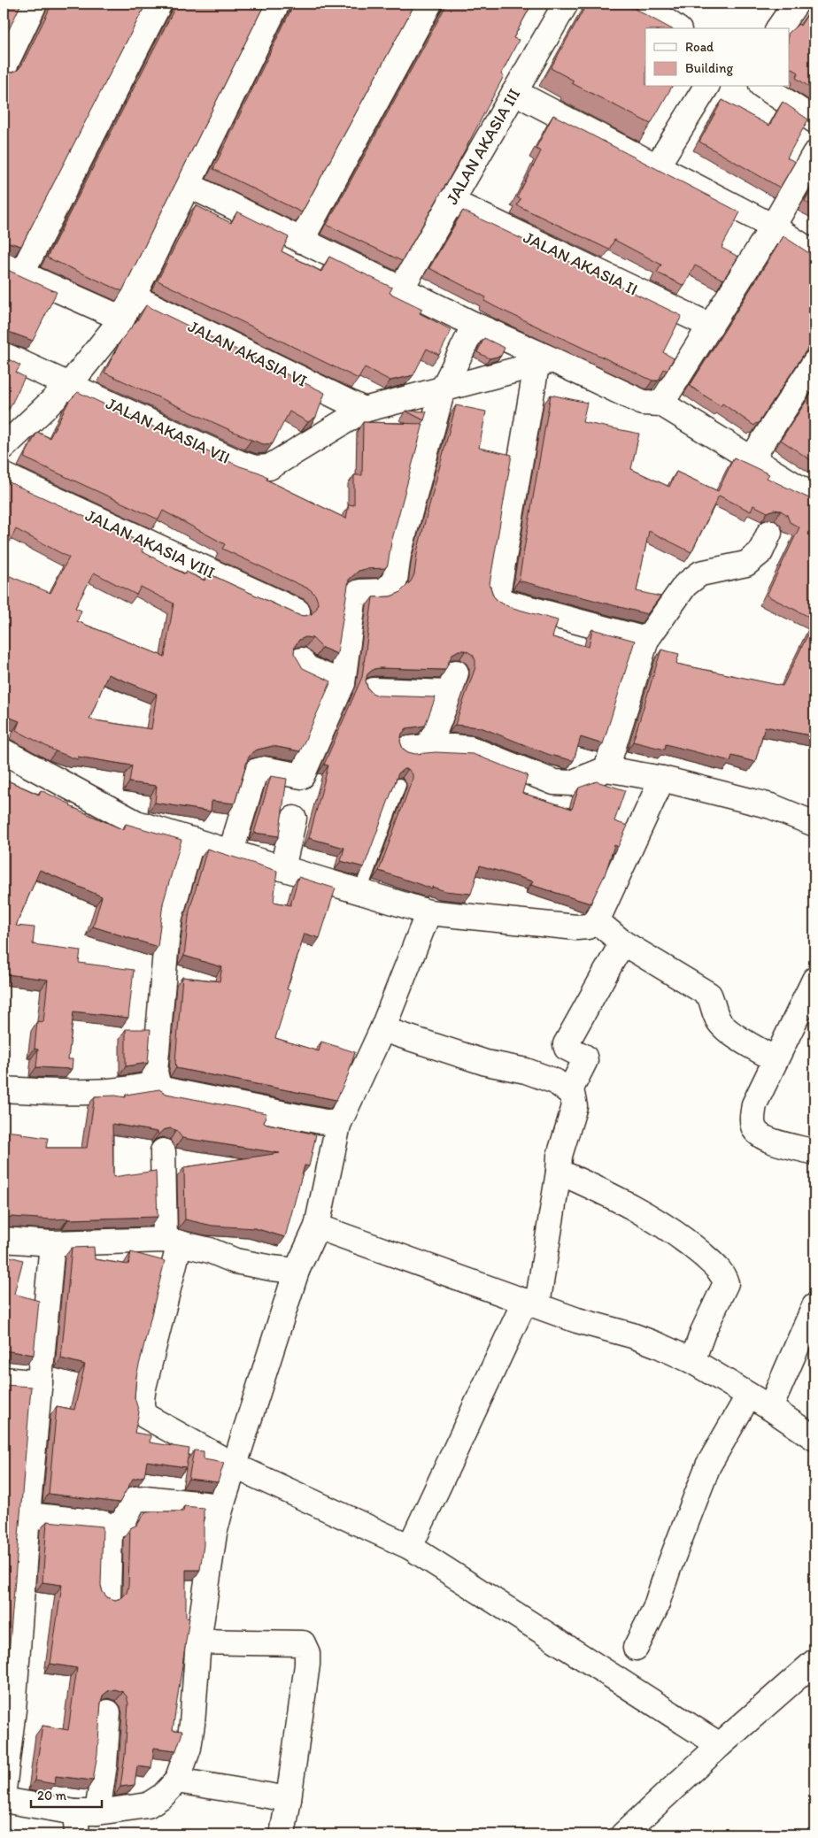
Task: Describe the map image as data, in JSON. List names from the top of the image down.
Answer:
{
  "streets": {
    "street": [
      "JALAN AKASIA III",
      "JALAN AKASIA II",
      "JALAN AKASIA VI",
      "JALAN AKASIA VII",
      "JALAN AKASIA VIII"
    ]
  },
  "crossings": [
    ["JALAN AKASIA III", "JALAN AKASIA II"],
    ["JALAN AKASIA VI", "JALAN AKASIA VII"]
  ],
  "legend": ["Road", "Building"],
  "scale_bar": "20 m"
}
